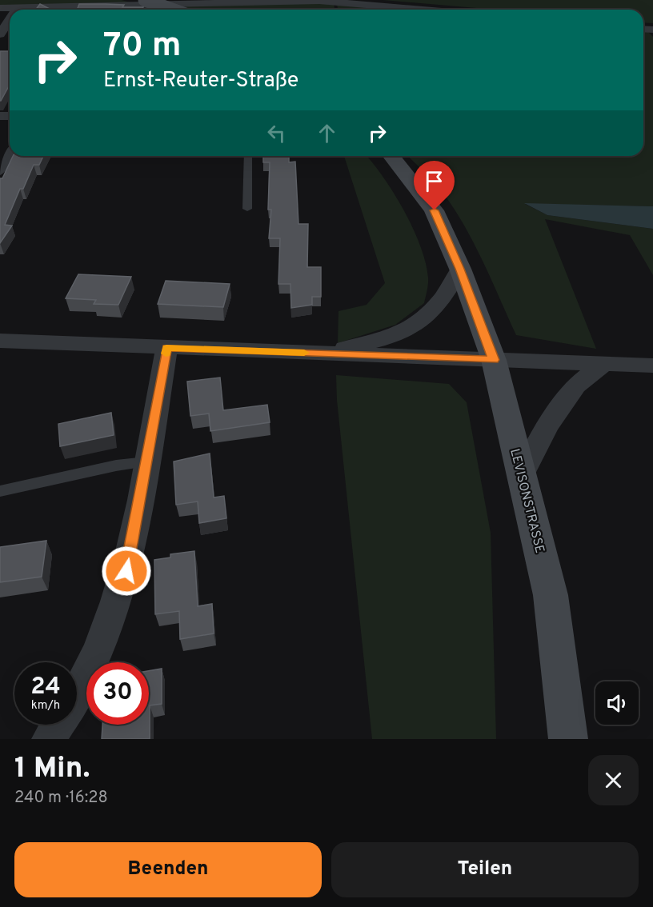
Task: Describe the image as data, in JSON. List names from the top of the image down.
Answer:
{
  "streets": {
    "main road": ["LEVISONSTRASSE"]
  },
  "page": {
    "turn": ["70 m", "Ernst-Reuter-Straße"],
    "speed": "24 km/h",
    "limit": "30",
    "heading": ["1 Min.", "240 m · 16:28"],
    "buttons": ["Beenden", "Teilen"]
  }
}
